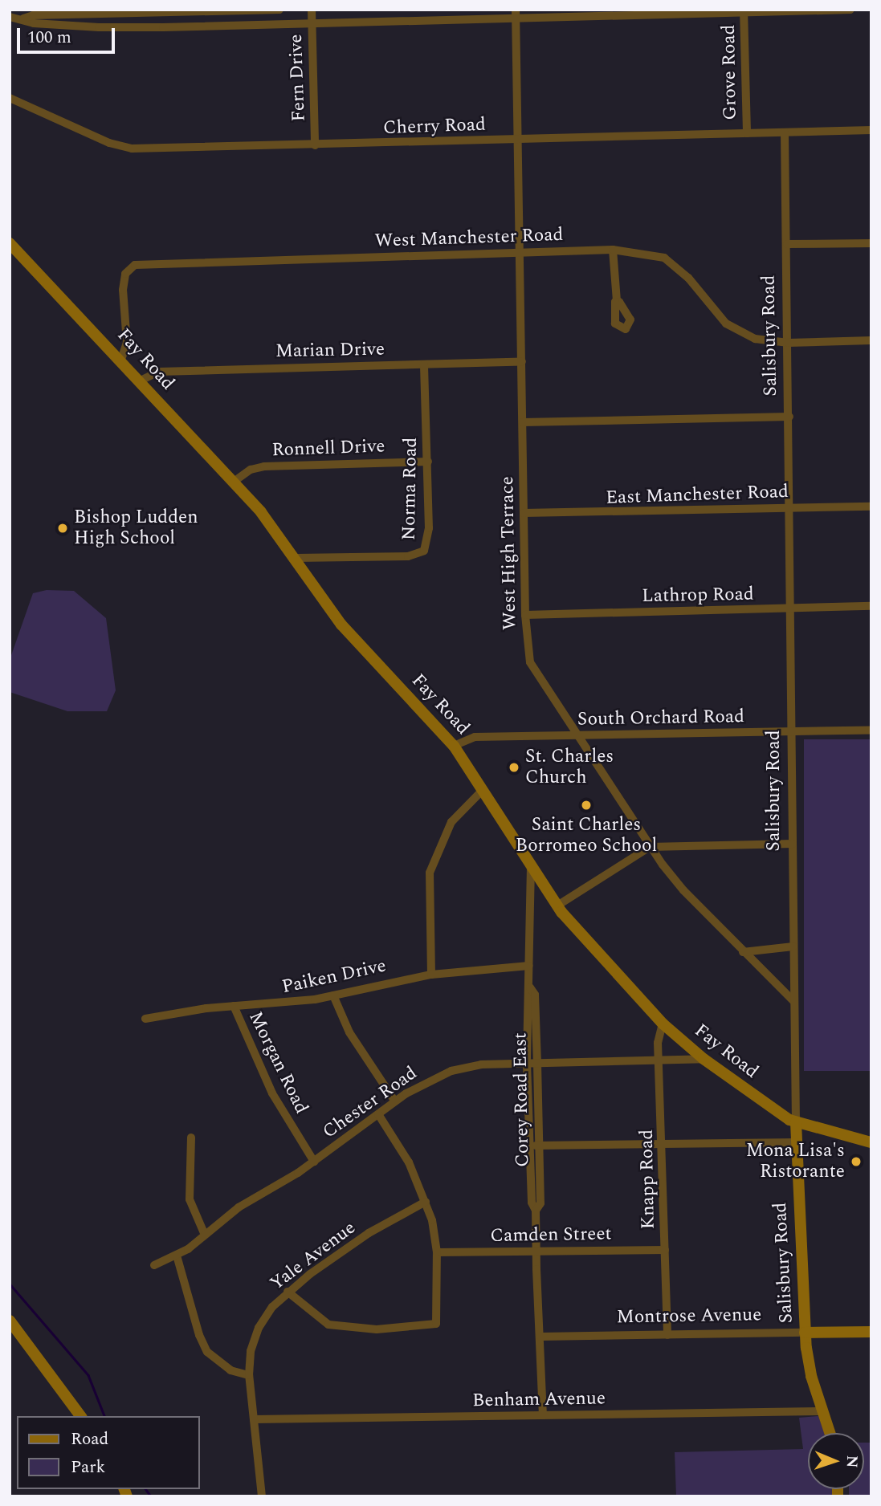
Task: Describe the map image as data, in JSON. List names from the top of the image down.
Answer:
{
  "streets": {
    "street": [
      "Grove Road",
      "Fern Drive",
      "Cherry Road",
      "West Manchester Road",
      "Salisbury Road",
      "Marian Drive",
      "Fay Road",
      "Ronnell Drive",
      "Norma Road",
      "East Manchester Road",
      "West High Terrace",
      "Lathrop Road",
      "South Orchard Road",
      "Paiken Drive",
      "Morgan Road",
      "Corey Road East",
      "Chester Road",
      "Knapp Road",
      "Camden Street",
      "Yale Avenue",
      "Montrose Avenue",
      "Benham Avenue"
    ]
  },
  "crossings": [
    ["Grove Road", "Cherry Road"],
    ["Fern Drive", "Cherry Road"],
    ["Cherry Road", "Salisbury Road"],
    ["Cherry Road", "West High Terrace"],
    ["West Manchester Road", "Salisbury Road"],
    ["West Manchester Road", "Fay Road"],
    ["West Manchester Road", "West High Terrace"],
    ["Salisbury Road", "Fay Road"],
    ["Salisbury Road", "East Manchester Road"],
    ["Salisbury Road", "West High Terrace"],
    ["Salisbury Road", "Lathrop Road"],
    ["Salisbury Road", "South Orchard Road"],
    ["Salisbury Road", "Montrose Avenue"],
    ["Salisbury Road", "Benham Avenue"],
    ["Marian Drive", "Fay Road"],
    ["Marian Drive", "Norma Road"],
    ["Marian Drive", "West High Terrace"],
    ["Fay Road", "Ronnell Drive"],
    ["Fay Road", "Norma Road"],
    ["Fay Road", "South Orchard Road"],
    ["Fay Road", "Corey Road East"],
    ["Fay Road", "Chester Road"],
    ["Fay Road", "Knapp Road"],
    ["Ronnell Drive", "Norma Road"],
    ["East Manchester Road", "West High Terrace"],
    ["West High Terrace", "Lathrop Road"],
    ["West High Terrace", "South Orchard Road"],
    ["Paiken Drive", "Morgan Road"],
    ["Paiken Drive", "Corey Road East"],
    ["Morgan Road", "Chester Road"],
    ["Corey Road East", "Chester Road"],
    ["Corey Road East", "Camden Street"],
    ["Corey Road East", "Montrose Avenue"],
    ["Corey Road East", "Benham Avenue"],
    ["Chester Road", "Knapp Road"],
    ["Knapp Road", "Camden Street"],
    ["Knapp Road", "Montrose Avenue"],
    ["Yale Avenue", "Benham Avenue"]
  ],
  "places": [
    "Bishop Ludden High School",
    "St. Charles Church",
    "Saint Charles Borromeo School",
    "Mona Lisa's Ristorante"
  ],
  "legend": ["Road", "Park"],
  "scale_bar": "100 m",
  "north": "right"
}
